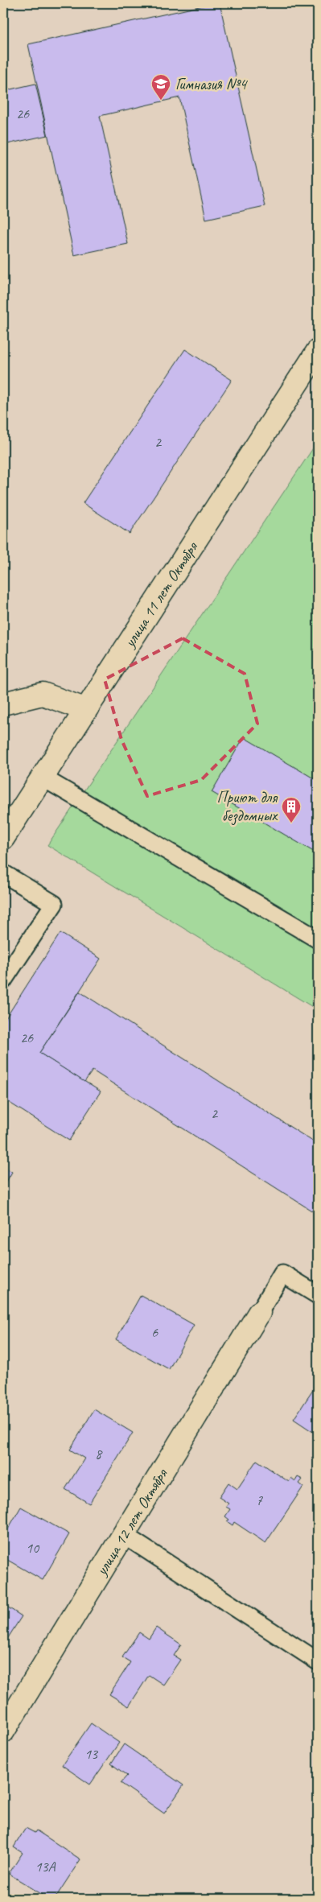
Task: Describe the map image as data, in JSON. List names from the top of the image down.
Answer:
{
  "streets": {
    "street": ["улица 11 лет Октября", "улица 12 лет Октября"]
  },
  "places": {
    "school or university": ["Гимназия №4"],
    "building": ["Приют для бездомных"]
  },
  "house_numbers": [
    "26",
    "2",
    "26",
    "2",
    "6",
    "8",
    "7",
    "10",
    "13",
    "13А"
  ]
}
